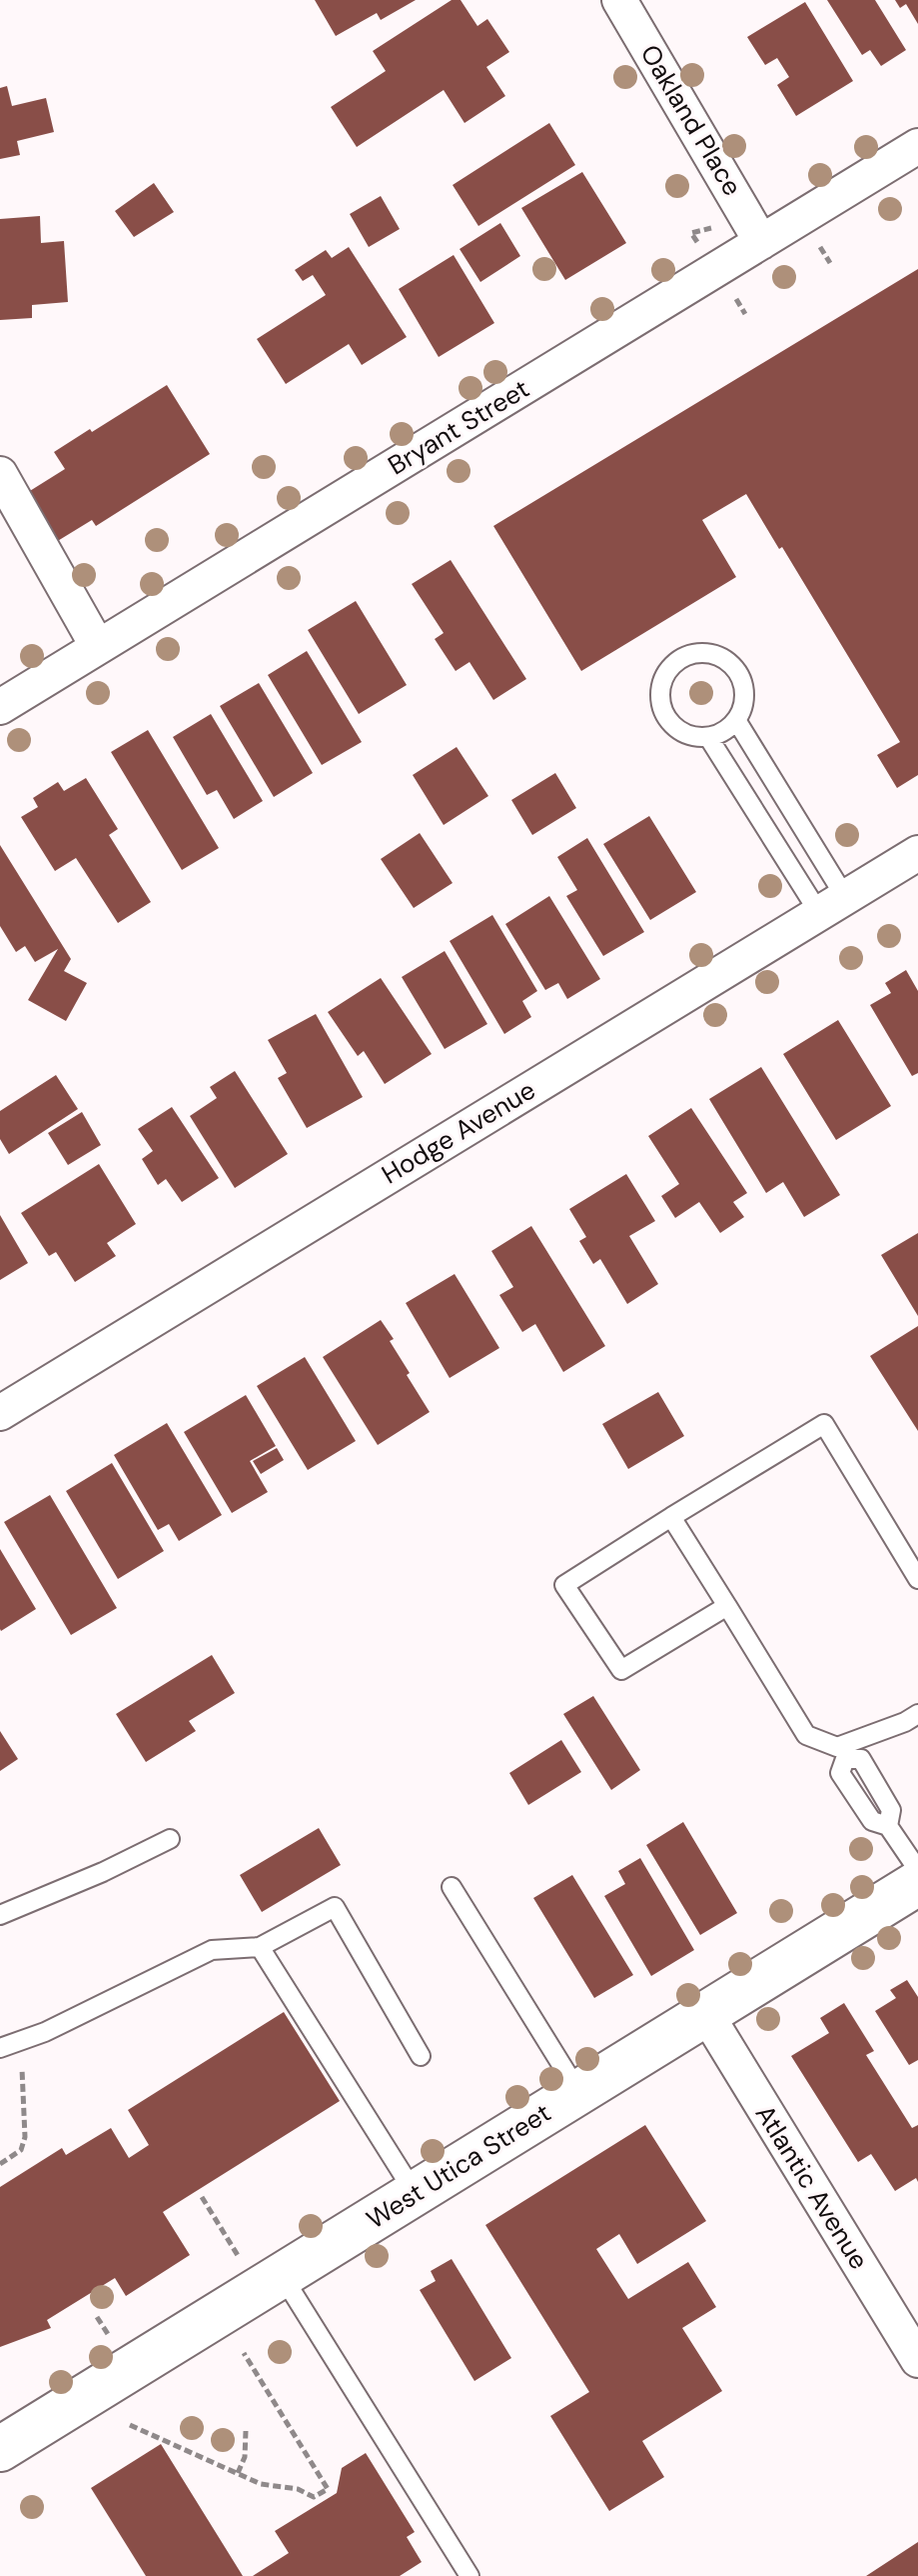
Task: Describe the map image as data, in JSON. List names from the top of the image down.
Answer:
{
  "streets": {
    "street": [
      "Oakland Place",
      "Bryant Street",
      "Hodge Avenue",
      "West Utica Street",
      "Atlantic Avenue"
    ]
  },
  "crossings": [
    ["Oakland Place", "Bryant Street"],
    ["West Utica Street", "Atlantic Avenue"]
  ]
}
